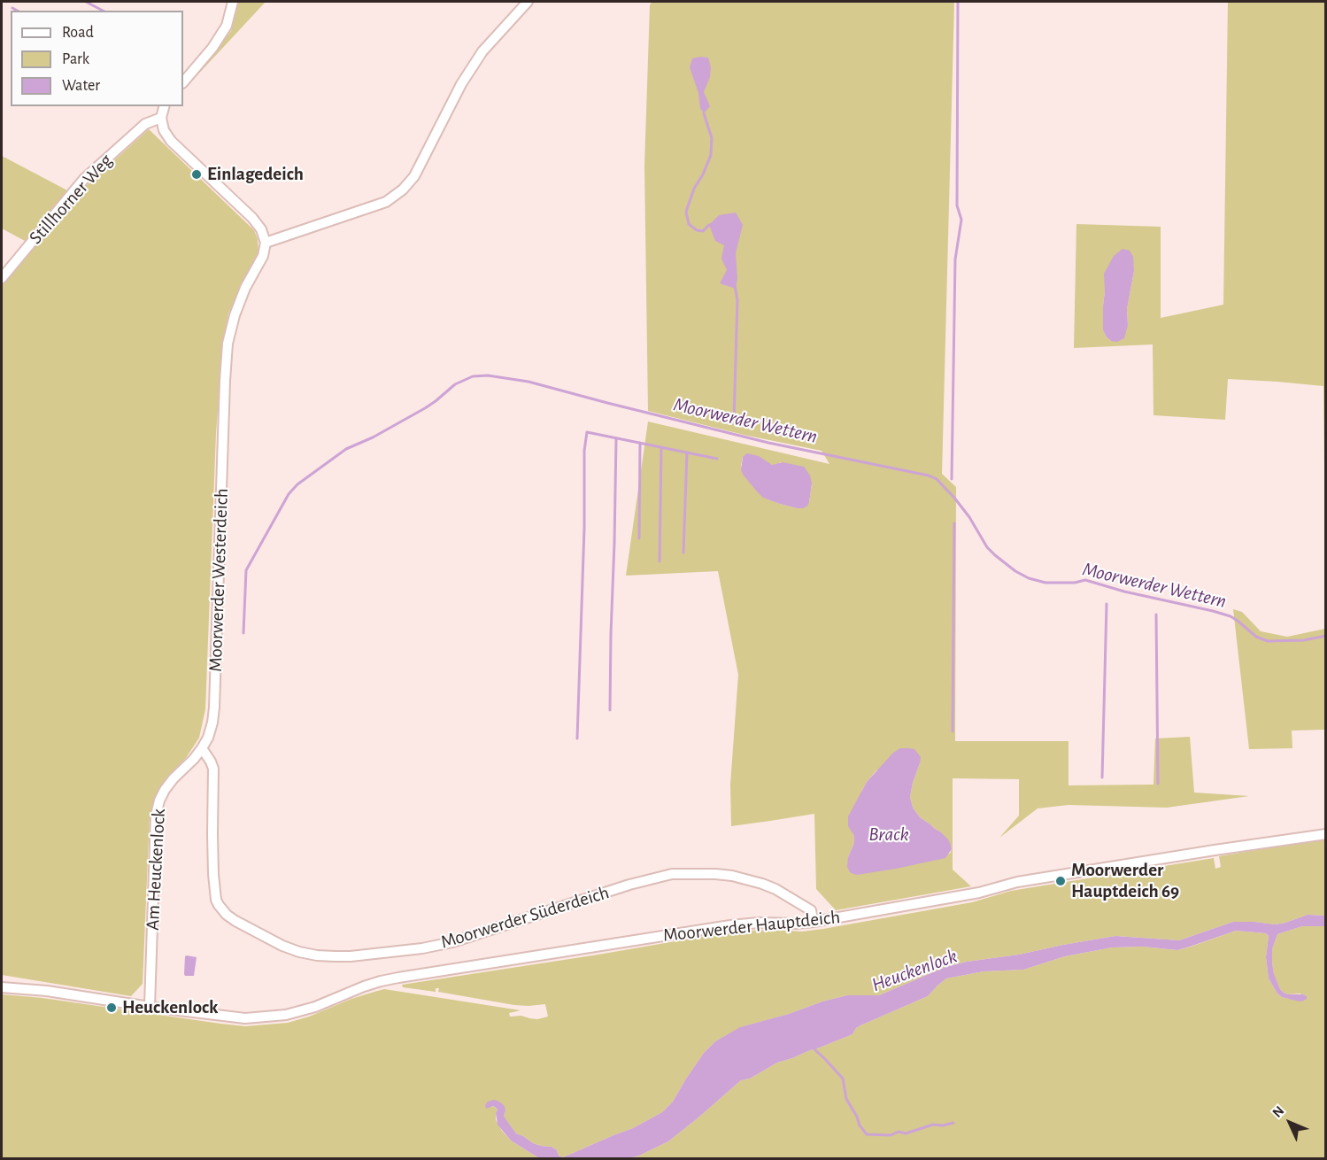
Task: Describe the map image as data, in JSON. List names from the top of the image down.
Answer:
{
  "streets": {
    "street": [
      "Stillhorner Weg",
      "Moorwerder Westerdeich",
      "Am Heuckenlock",
      "Moorwerder Süderdeich",
      "Moorwerder Hauptdeich"
    ]
  },
  "crossings": [
    ["Moorwerder Westerdeich", "Am Heuckenlock"],
    ["Moorwerder Westerdeich", "Moorwerder Süderdeich"],
    ["Am Heuckenlock", "Moorwerder Süderdeich"],
    ["Am Heuckenlock", "Moorwerder Hauptdeich"],
    ["Moorwerder Süderdeich", "Moorwerder Hauptdeich"]
  ],
  "water": ["Moorwerder Wettern", "Brack", "Heuckenlock"],
  "places": ["Einlagedeich", "Moorwerder Hauptdeich 69", "Heuckenlock"],
  "legend": ["Road", "Park", "Water"],
  "north": "top left"
}
